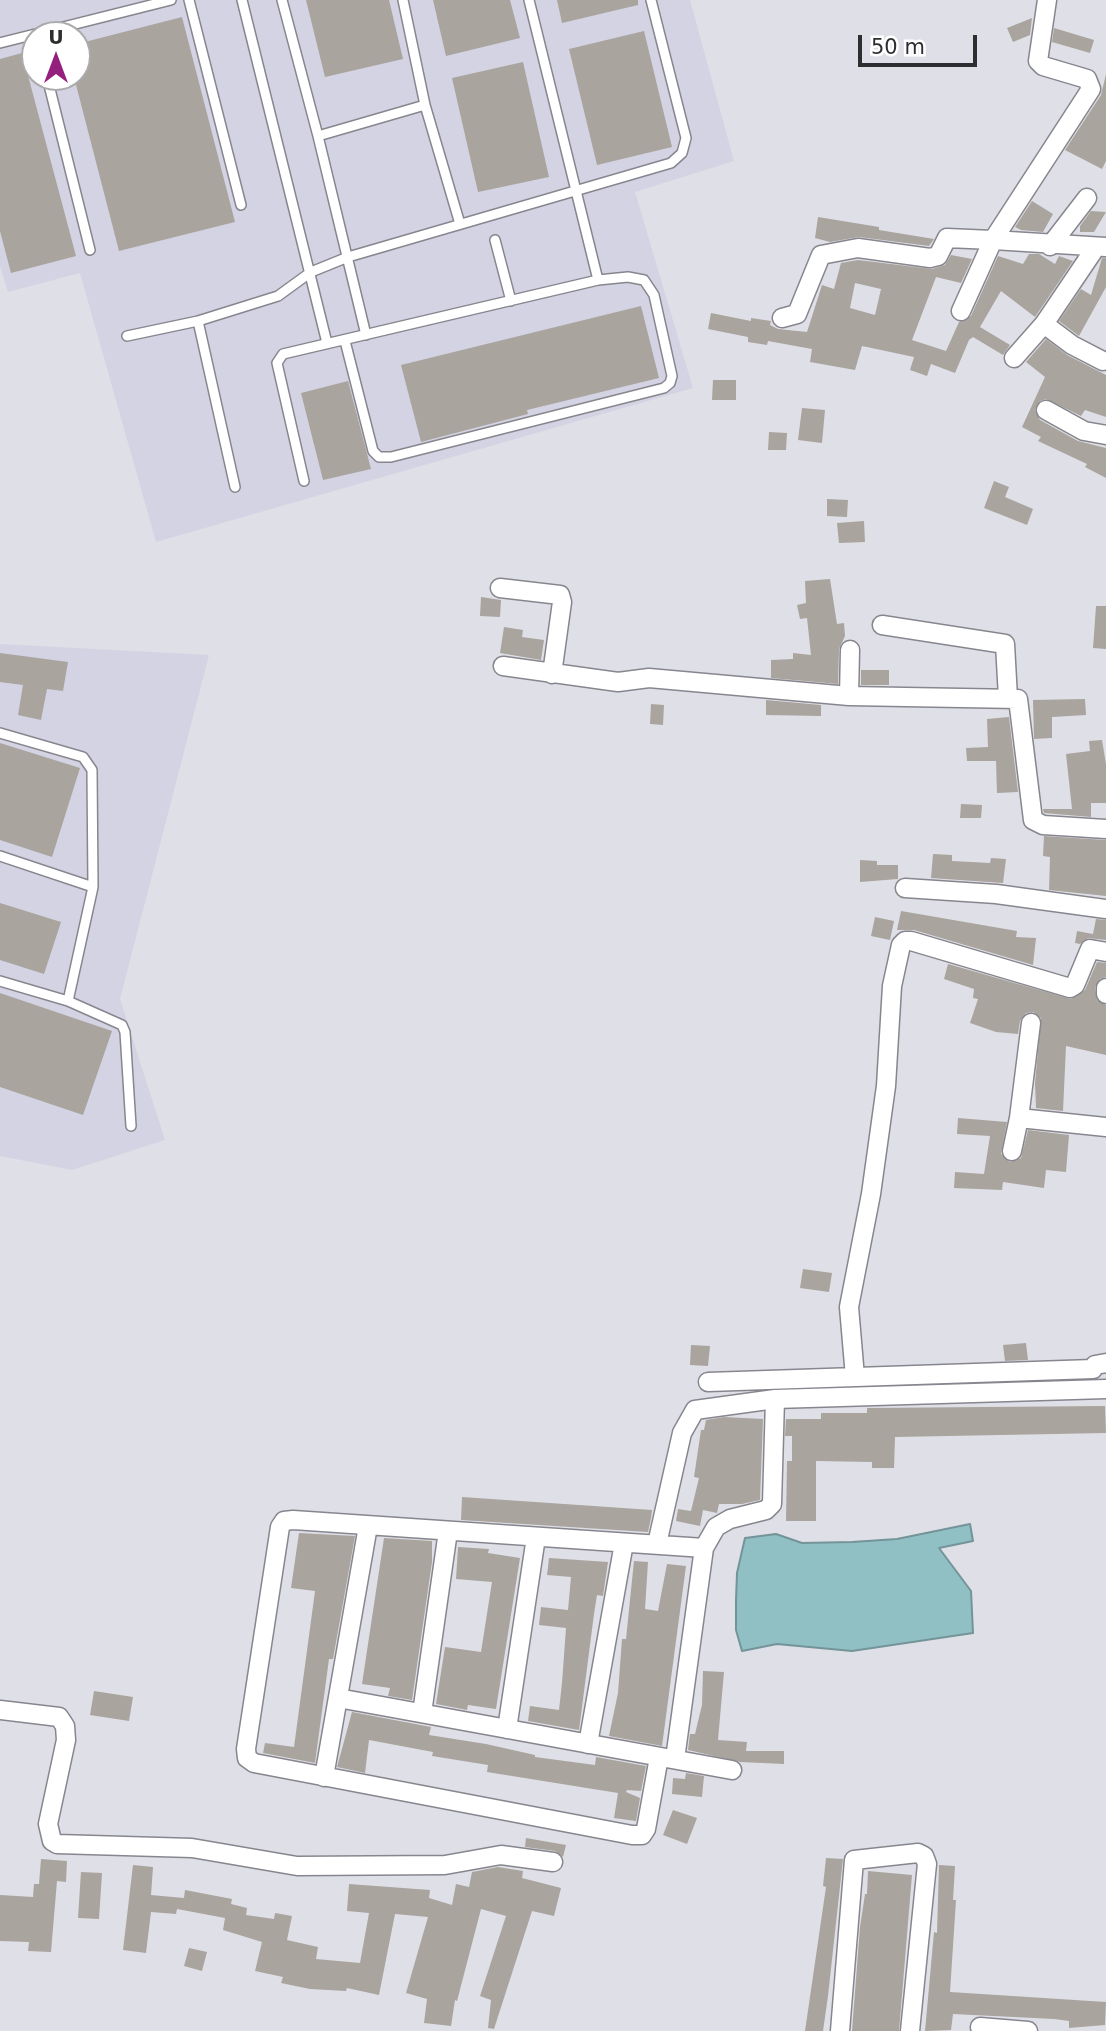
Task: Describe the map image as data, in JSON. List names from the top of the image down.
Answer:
{
  "scale_bar": "50 m",
  "north": "top"
}
